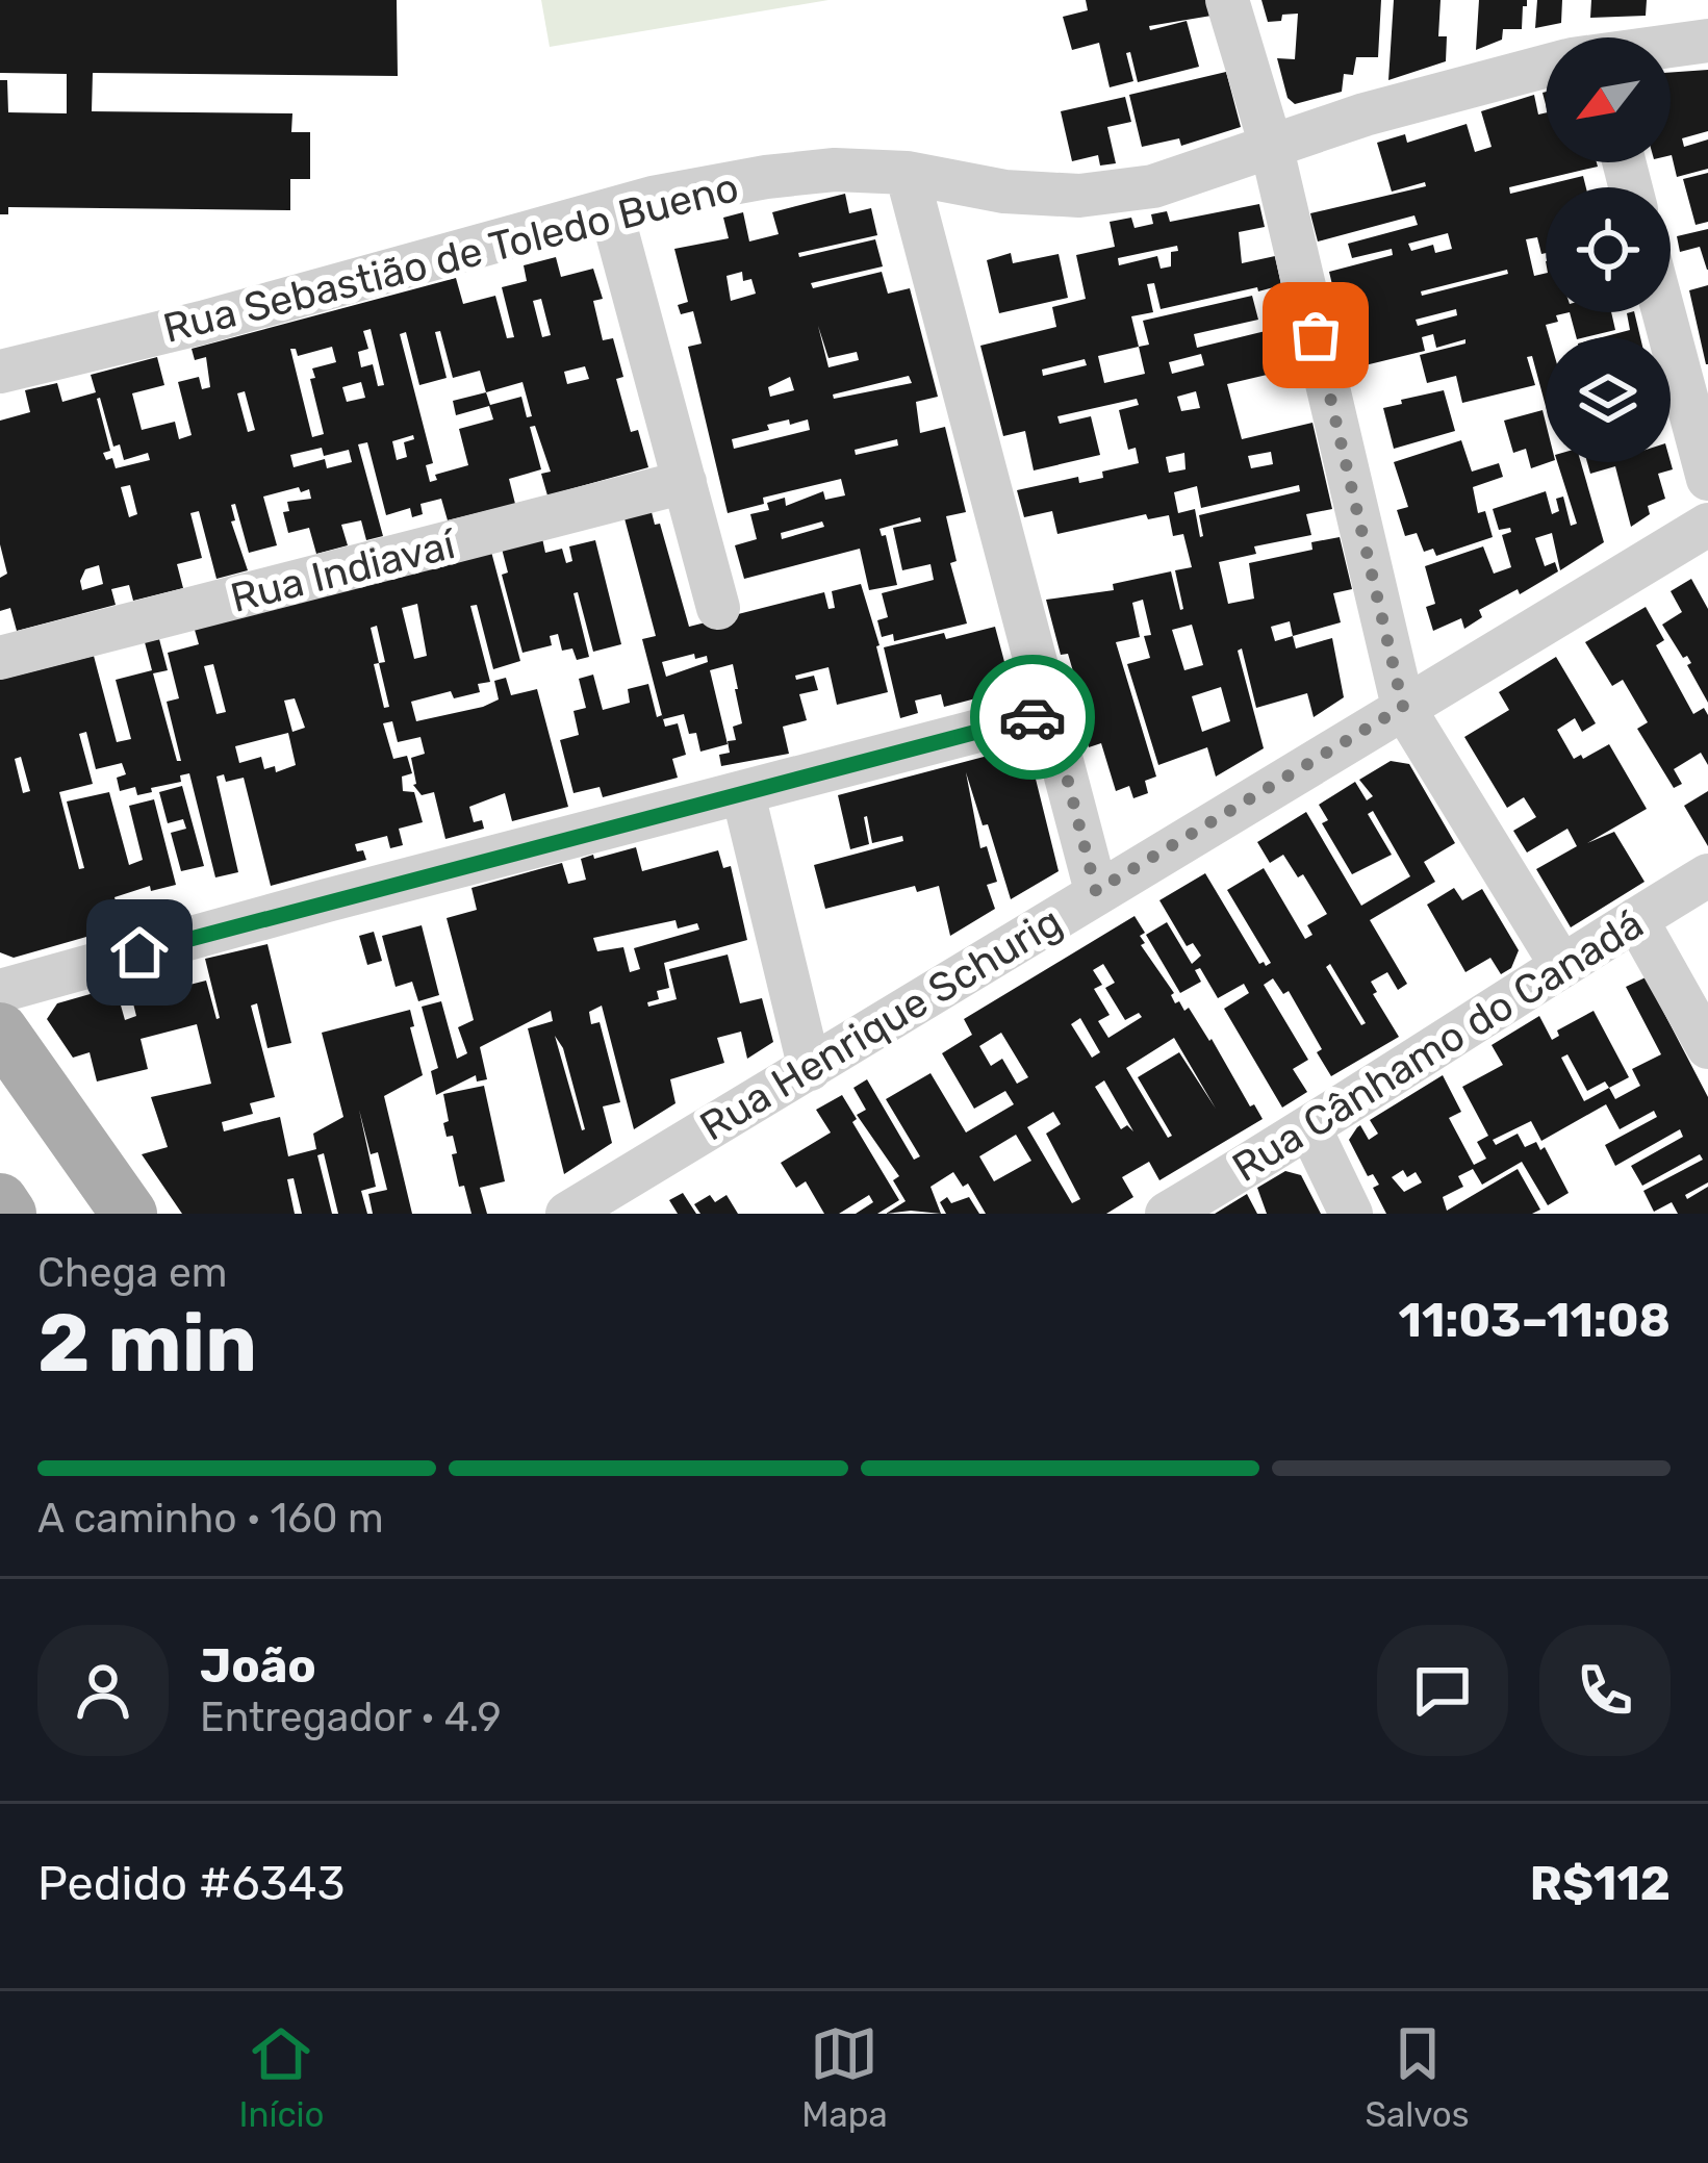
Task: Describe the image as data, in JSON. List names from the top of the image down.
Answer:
{
  "streets": {
    "street": [
      "Rua Sebastião de Toledo Bueno",
      "Rua Indiavaí",
      "Rua Henrique Schurig",
      "Rua Cânhamo do Canadá"
    ]
  },
  "north": "bottom left",
  "page": {
    "heading": ["2 min", "Chega em", "11:03–11:08"],
    "panel": [
      "João",
      "Entregador · 4.9",
      "Pedido #6343",
      "R$112"
    ],
    "bar": "A caminho · 160 m",
    "tabs": ["Início", "Mapa", "Salvos"]
  }
}
